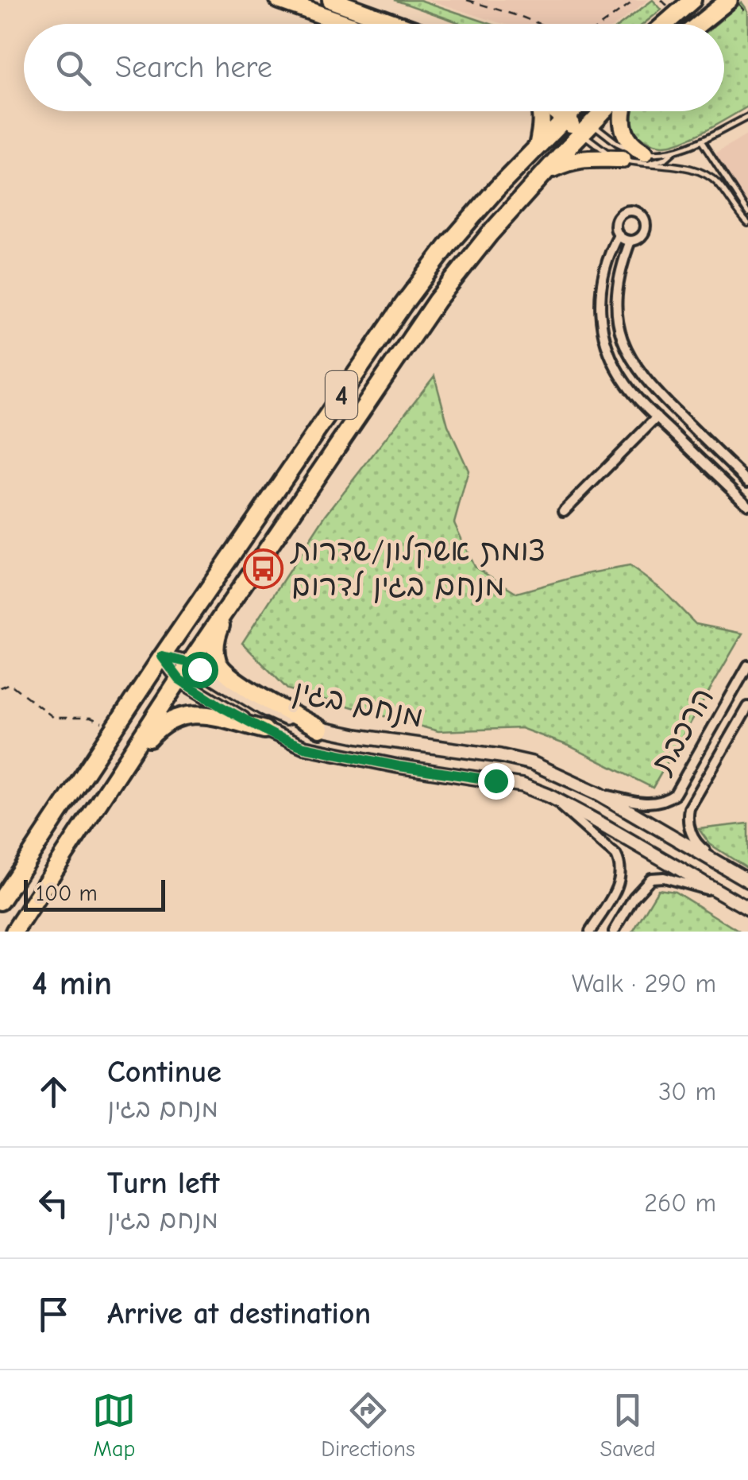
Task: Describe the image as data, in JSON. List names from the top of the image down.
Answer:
{
  "streets": {
    "highway": ["4"],
    "main road": ["מנחם בגין"],
    "street": ["הרכבת"]
  },
  "crossings": [
    ["4", "מנחם בגין"],
    ["מנחם בגין", "הרכבת"]
  ],
  "places": {
    "bus stop": ["צומת אשקלון/שדרות מנחם בגין לדרום"]
  },
  "scale_bar": "100 m",
  "page": {
    "search": "Search here",
    "scale": "100 m",
    "heading": ["4 min", "Walk · 290 m"],
    "list": [
      ["Continue", "מנחם בגין", "30 m"],
      ["Turn left", "מנחם בגין", "260 m"],
      "Arrive at destination"
    ],
    "nav": ["Map", "Directions", "Saved"]
  }
}
